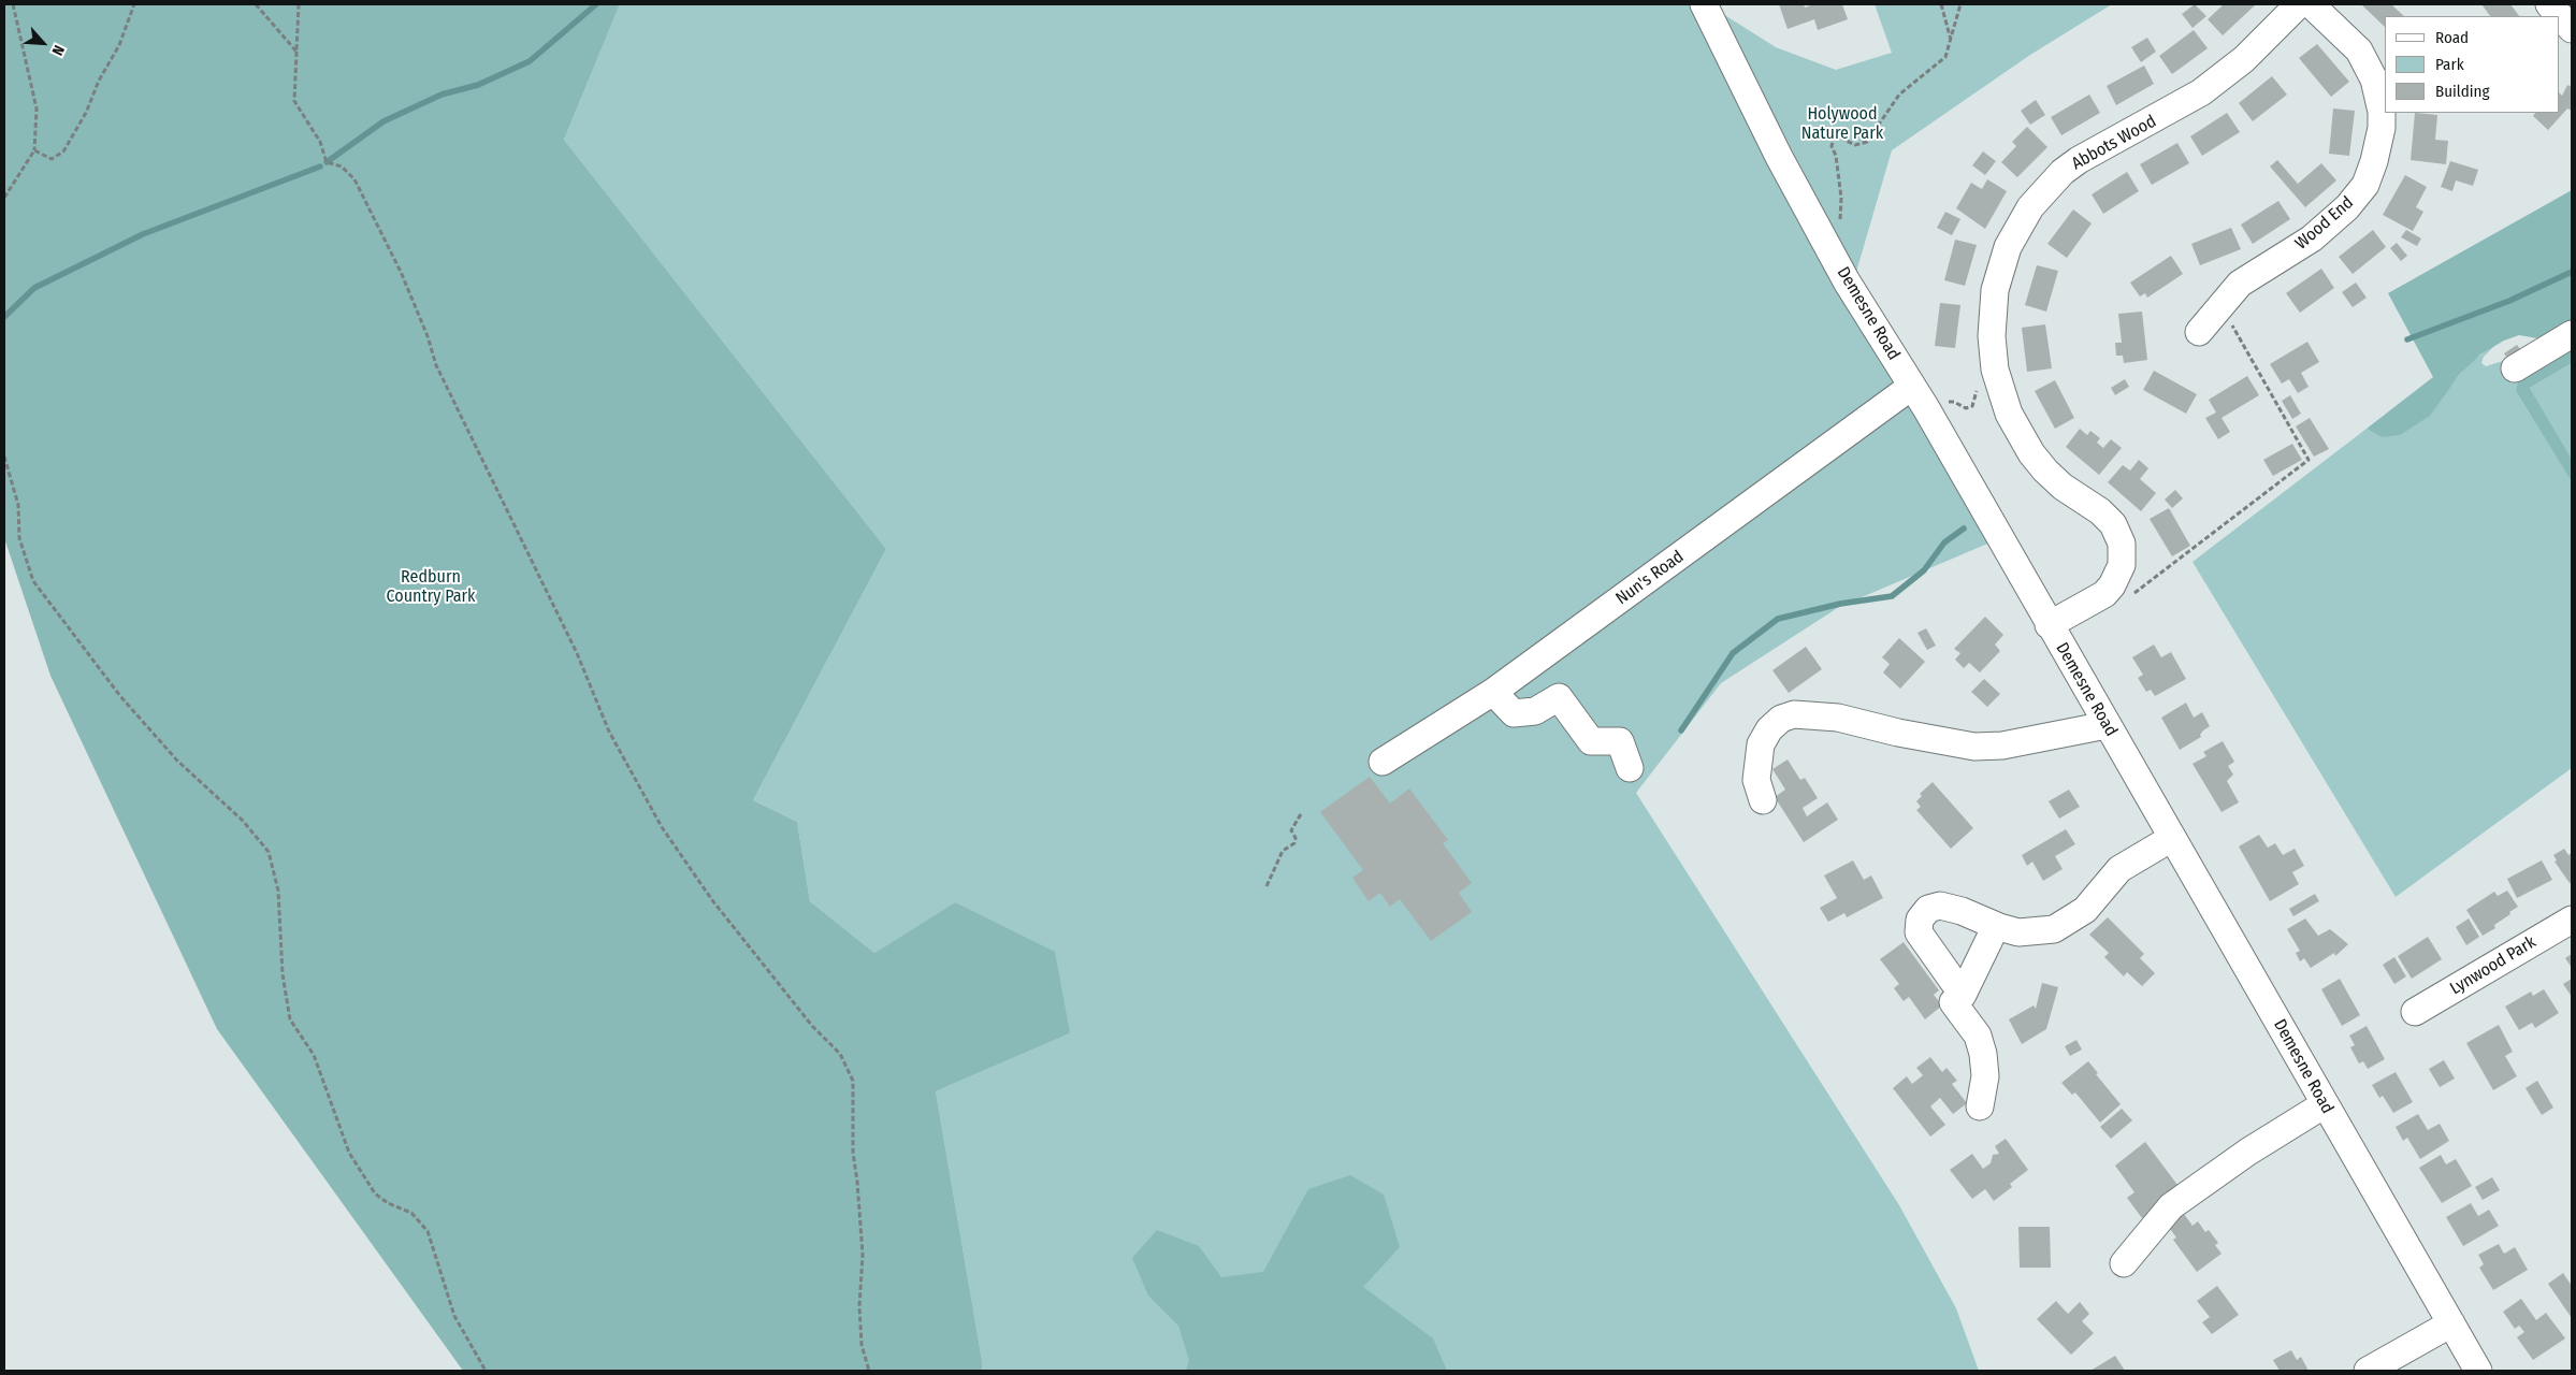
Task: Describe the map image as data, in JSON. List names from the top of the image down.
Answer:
{
  "streets": {
    "street": [
      "Abbots Wood",
      "Wood End",
      "Demesne Road",
      "Nun's Road",
      "Lynwood Park"
    ]
  },
  "crossings": [
    ["Abbots Wood", "Demesne Road"],
    ["Demesne Road", "Nun's Road"]
  ],
  "parks": ["Holywood Nature Park", "Redburn Country Park"],
  "legend": ["Road", "Park", "Building"],
  "north": "bottom right"
}
